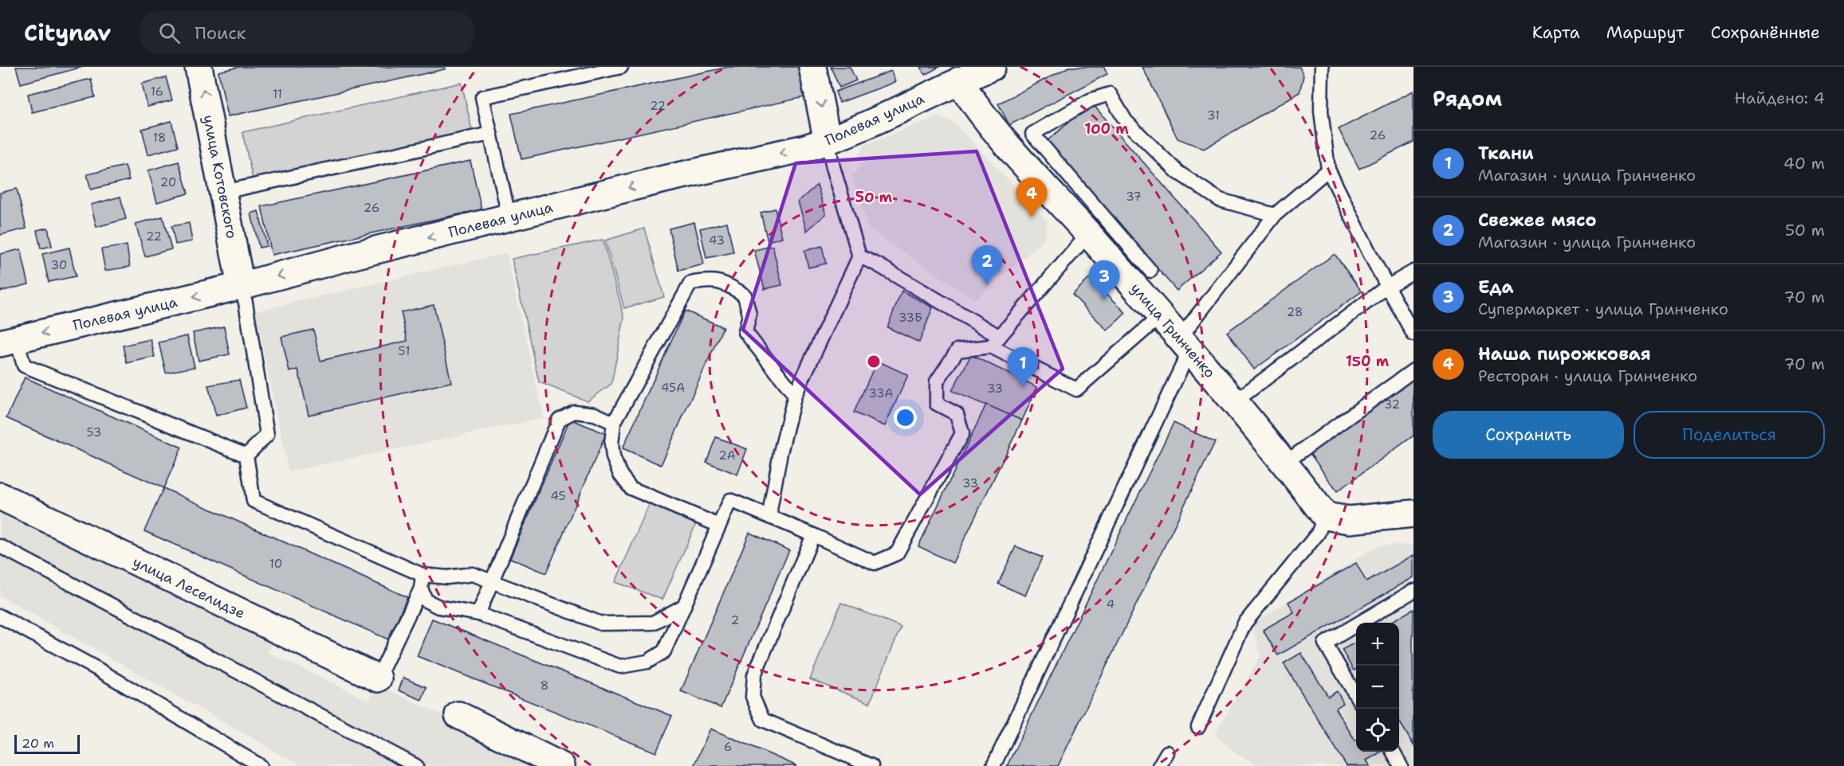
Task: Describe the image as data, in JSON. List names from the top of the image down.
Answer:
{
  "streets": {
    "street": [
      "Полевая улица",
      "улица Котовского",
      "улица Гринченко",
      "улица Леселидзе"
    ]
  },
  "crossings": [
    ["Полевая улица", "улица Котовского"],
    ["Полевая улица", "улица Гринченко"]
  ],
  "one_way": ["Полевая улица", "улица Котовского"],
  "house_numbers": [
    "16",
    "11",
    "22",
    "31",
    "26",
    "18",
    "20",
    "37",
    "26",
    "22",
    "43",
    "30",
    "28",
    "33Б",
    "51",
    "45А",
    "33",
    "33А",
    "32",
    "53",
    "2А",
    "33",
    "45",
    "10",
    "4",
    "2",
    "8",
    "6"
  ],
  "scale_bar": "20 m",
  "page": {
    "header": "Citynav",
    "search": "Поиск",
    "nav": ["Карта", "Маршрут", "Сохранённые"],
    "heading": ["Рядом", "Найдено: 4"],
    "list": [
      {
        "mark": "1",
        "name": "Ткани",
        "note": "Магазин · улица Гринченко",
        "value": "40 m"
      },
      {
        "mark": "2",
        "name": "Свежее мясо",
        "note": "Магазин · улица Гринченко",
        "value": "50 m"
      },
      {
        "mark": "3",
        "name": "Еда",
        "note": "Супермаркет · улица Гринченко",
        "value": "70 m"
      },
      {
        "mark": "4",
        "name": "Наша пирожковая",
        "note": "Ресторан · улица Гринченко",
        "value": "70 m"
      }
    ],
    "pins": [
      "4",
      "2",
      "3",
      "1"
    ],
    "buttons": ["Сохранить", "Поделиться"],
    "map_buttons": ["+", "−"],
    "scale": "20 m"
  },
  "rings": ["100 m", "50 m", "150 m"]
}
